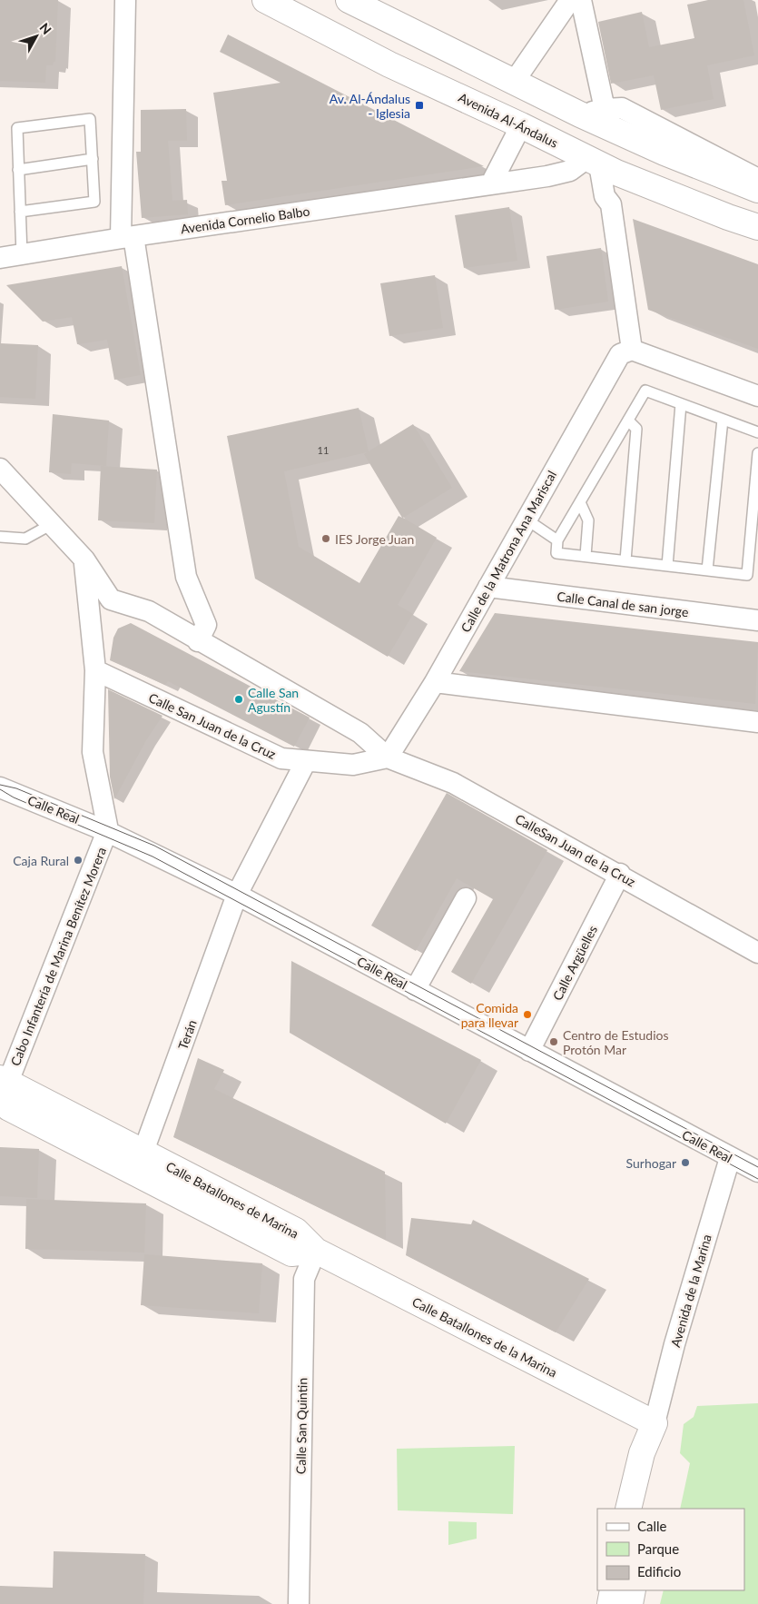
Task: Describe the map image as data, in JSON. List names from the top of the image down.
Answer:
{
  "streets": {
    "street": [
      "Avenida Al-Ándalus",
      "Avenida Cornelio Balbo",
      "Calle de la Matrona Ana Mariscal",
      "Calle Canal de san jorge",
      "Calle San Juan de la Cruz",
      "Calle Real",
      "CalleSan Juan de la Cruz",
      "Cabo Infantería de Marina Benítez Morera",
      "Calle Argüelles",
      "Terán",
      "Calle Batallones de Marina",
      "Avenida de la Marina",
      "Calle Batallones de la Marina",
      "Calle San Quintin"
    ]
  },
  "crossings": [
    ["Avenida Al-Ándalus", "Avenida Cornelio Balbo"],
    ["Calle de la Matrona Ana Mariscal", "Calle Canal de san jorge"],
    ["Calle de la Matrona Ana Mariscal", "Calle San Juan de la Cruz"],
    ["Calle de la Matrona Ana Mariscal", "CalleSan Juan de la Cruz"],
    ["Calle San Juan de la Cruz", "CalleSan Juan de la Cruz"],
    ["Calle San Juan de la Cruz", "Terán"],
    ["Calle Real", "Cabo Infantería de Marina Benítez Morera"],
    ["Calle Real", "Calle Argüelles"],
    ["Calle Real", "Terán"],
    ["Calle Real", "Avenida de la Marina"],
    ["CalleSan Juan de la Cruz", "Calle Argüelles"],
    ["Cabo Infantería de Marina Benítez Morera", "Calle Batallones de Marina"],
    ["Terán", "Calle Batallones de Marina"],
    ["Calle Batallones de Marina", "Calle Batallones de la Marina"],
    ["Calle Batallones de Marina", "Calle San Quintin"],
    ["Avenida de la Marina", "Calle Batallones de la Marina"],
    ["Calle Batallones de la Marina", "Calle San Quintin"]
  ],
  "places": {
    "transit": ["Av. Al-Ándalus - Iglesia"],
    "other": [
      "IES Jorge Juan",
      "Calle San Agustín",
      "Caja Rural",
      "Comida para llevar",
      "Centro de Estudios Protón Mar",
      "Surhogar"
    ]
  },
  "house_numbers": ["11"],
  "legend": ["Calle", "Parque", "Edificio"],
  "north": "top right"
}
